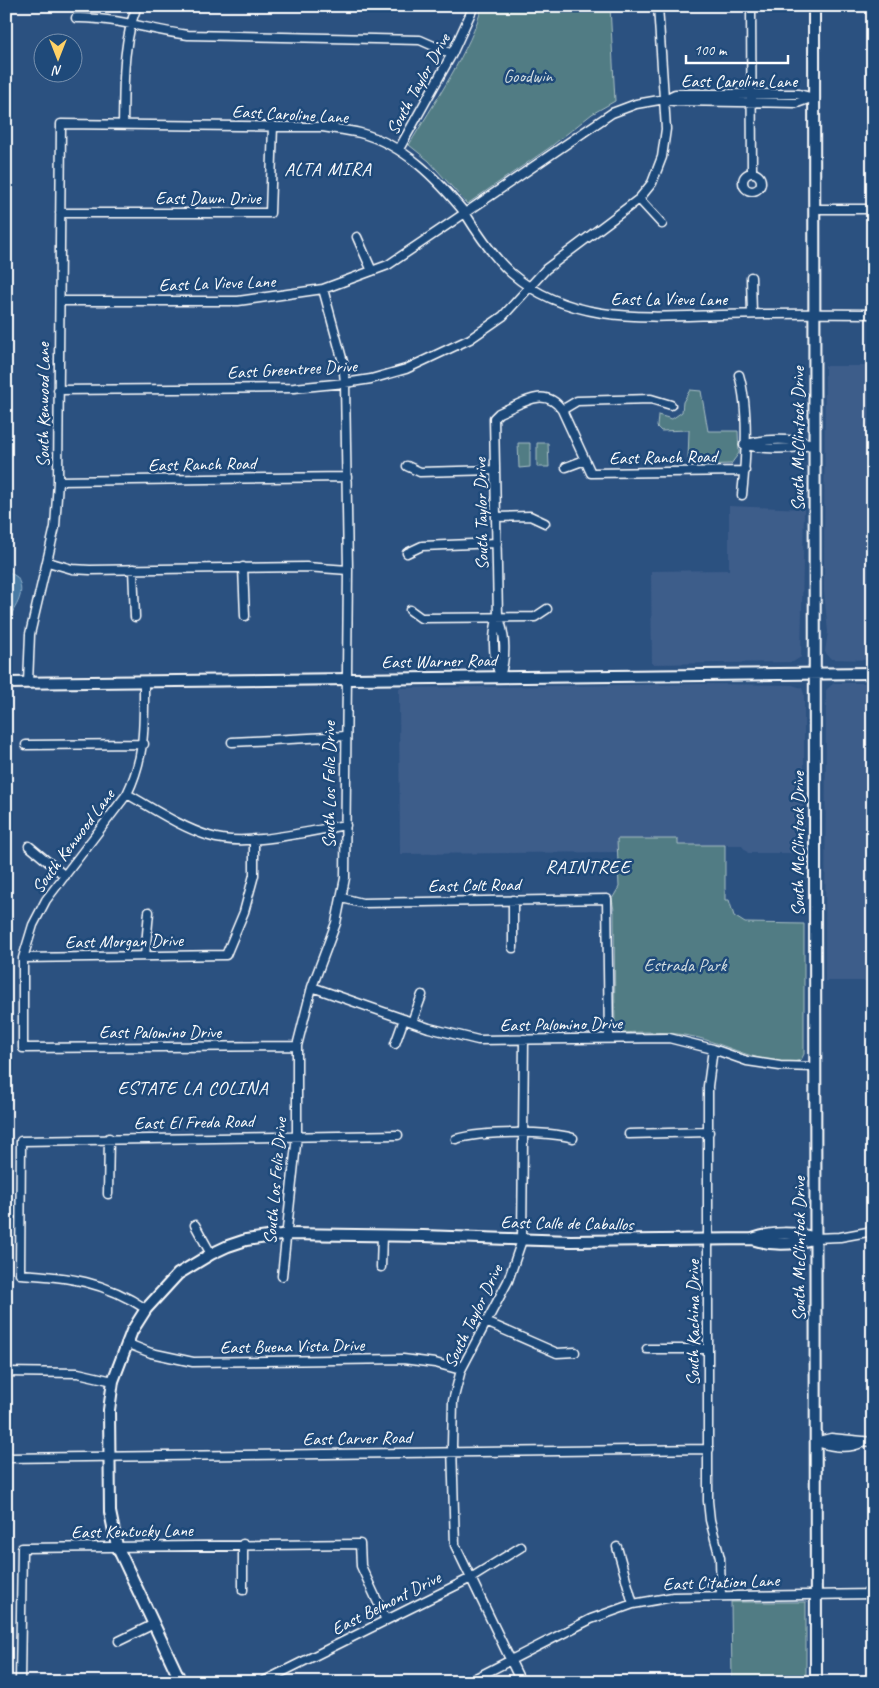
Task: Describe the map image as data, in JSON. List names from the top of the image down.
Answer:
{
  "streets": {
    "main road": ["South McClintock Drive", "East Warner Road", "East Calle de Caballos"],
    "street": [
      "East Caroline Lane",
      "South Taylor Drive",
      "East Dawn Drive",
      "East La Vieve Lane",
      "East Greentree Drive",
      "South Kenwood Lane",
      "East Ranch Road",
      "South Los Feliz Drive",
      "East Colt Road",
      "East Morgan Drive",
      "East Palomino Drive",
      "East El Freda Road",
      "South Kachina Drive",
      "East Buena Vista Drive",
      "East Carver Road",
      "East Kentucky Lane",
      "East Citation Lane",
      "East Belmont Drive"
    ]
  },
  "crossings": [
    ["East Caroline Lane", "South Taylor Drive"],
    ["East Caroline Lane", "East Dawn Drive"],
    ["East Caroline Lane", "East La Vieve Lane"],
    ["East Caroline Lane", "South Kenwood Lane"],
    ["East Caroline Lane", "South McClintock Drive"],
    ["South Taylor Drive", "East Ranch Road"],
    ["South Taylor Drive", "East Warner Road"],
    ["South Taylor Drive", "East Palomino Drive"],
    ["South Taylor Drive", "East Calle de Caballos"],
    ["South Taylor Drive", "East Buena Vista Drive"],
    ["South Taylor Drive", "East Carver Road"],
    ["South Taylor Drive", "East Citation Lane"],
    ["South Taylor Drive", "East Belmont Drive"],
    ["East Dawn Drive", "South Kenwood Lane"],
    ["East La Vieve Lane", "East Greentree Drive"],
    ["East La Vieve Lane", "South Kenwood Lane"],
    ["East La Vieve Lane", "South McClintock Drive"],
    ["East La Vieve Lane", "South Los Feliz Drive"],
    ["East Greentree Drive", "South Kenwood Lane"],
    ["East Greentree Drive", "South Los Feliz Drive"],
    ["South Kenwood Lane", "East Ranch Road"],
    ["South Kenwood Lane", "East Warner Road"],
    ["South Kenwood Lane", "East Morgan Drive"],
    ["South Kenwood Lane", "East Palomino Drive"],
    ["South McClintock Drive", "East Warner Road"],
    ["South McClintock Drive", "East Palomino Drive"],
    ["South McClintock Drive", "East Calle de Caballos"],
    ["South McClintock Drive", "East Citation Lane"],
    ["East Ranch Road", "South Los Feliz Drive"],
    ["East Warner Road", "South Los Feliz Drive"],
    ["South Los Feliz Drive", "East Colt Road"],
    ["South Los Feliz Drive", "East Palomino Drive"],
    ["South Los Feliz Drive", "East El Freda Road"],
    ["South Los Feliz Drive", "East Calle de Caballos"],
    ["East Colt Road", "East Palomino Drive"],
    ["East Palomino Drive", "South Kachina Drive"],
    ["East El Freda Road", "East Calle de Caballos"],
    ["East Calle de Caballos", "South Kachina Drive"],
    ["East Calle de Caballos", "East Buena Vista Drive"],
    ["East Calle de Caballos", "East Carver Road"],
    ["South Kachina Drive", "East Carver Road"],
    ["South Kachina Drive", "East Citation Lane"],
    ["East Kentucky Lane", "East Belmont Drive"]
  ],
  "districts": ["ALTA MIRA", "RAINTREE", "ESTATE LA COLINA"],
  "parks": ["Goodwin", "Estrada Park"],
  "scale_bar": "100 m",
  "north": "bottom"
}
